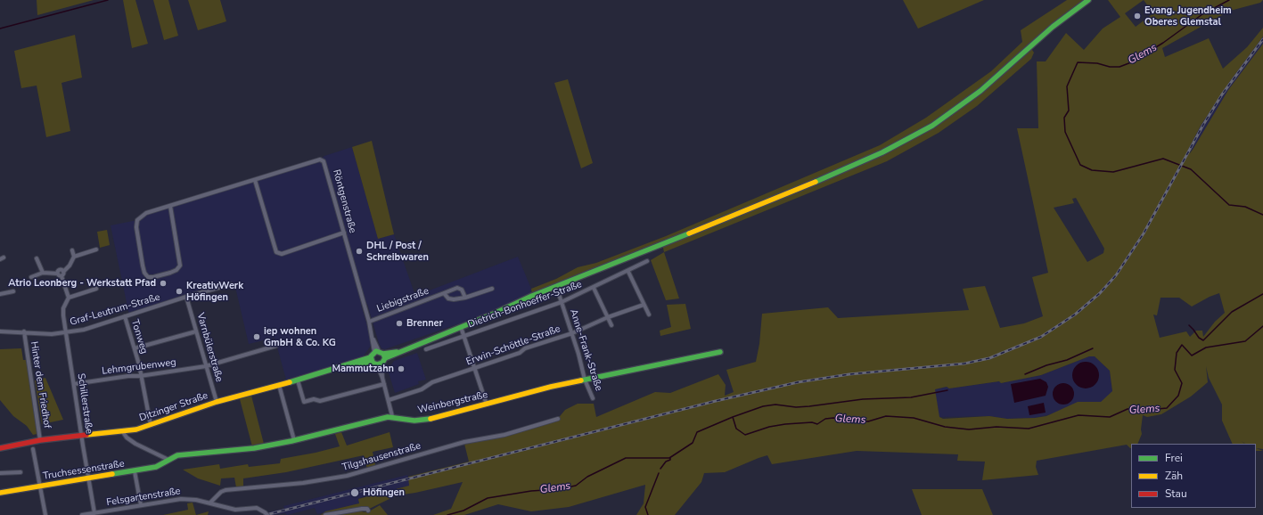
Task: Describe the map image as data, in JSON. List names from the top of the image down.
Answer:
{
  "streets": {
    "street": [
      "Röntgenstraße",
      "Liebigstraße",
      "Dietrich-Bonhoeffer-Straße",
      "Graf-Leutrum-Straße",
      "Tonweg",
      "Erwin-Schöttle-Straße",
      "Varnbülerstraße",
      "Anne-Frank-Straße",
      "Lehmgrubenweg",
      "Hinter dem Friedhof",
      "Weinbergstraße",
      "Schillerstraße",
      "Ditzinger Straße",
      "Tilgshausenstraße",
      "Truchsessenstraße",
      "Felsgartenstraße"
    ]
  },
  "crossings": [
    ["Röntgenstraße", "Liebigstraße"],
    ["Dietrich-Bonhoeffer-Straße", "Anne-Frank-Straße"],
    ["Graf-Leutrum-Straße", "Tonweg"],
    ["Graf-Leutrum-Straße", "Varnbülerstraße"],
    ["Graf-Leutrum-Straße", "Hinter dem Friedhof"],
    ["Graf-Leutrum-Straße", "Schillerstraße"],
    ["Tonweg", "Lehmgrubenweg"],
    ["Tonweg", "Ditzinger Straße"],
    ["Erwin-Schöttle-Straße", "Anne-Frank-Straße"],
    ["Varnbülerstraße", "Lehmgrubenweg"],
    ["Varnbülerstraße", "Ditzinger Straße"],
    ["Anne-Frank-Straße", "Weinbergstraße"],
    ["Lehmgrubenweg", "Schillerstraße"],
    ["Hinter dem Friedhof", "Ditzinger Straße"],
    ["Weinbergstraße", "Truchsessenstraße"],
    ["Schillerstraße", "Ditzinger Straße"],
    ["Schillerstraße", "Truchsessenstraße"],
    ["Schillerstraße", "Felsgartenstraße"],
    ["Tilgshausenstraße", "Felsgartenstraße"]
  ],
  "water": ["Glems"],
  "places": [
    "Evang. Jugendheim Oberes Glemstal",
    "DHL / Post / Schreibwaren",
    "Atrio Leonberg - Werkstatt Pfad",
    "KreativWerk Höfingen",
    "Brenner",
    "iep wohnen GmbH & Co. KG",
    "Mammutzahn",
    "Höfingen"
  ],
  "legend": ["Frei", "Zäh", "Stau"]
}
